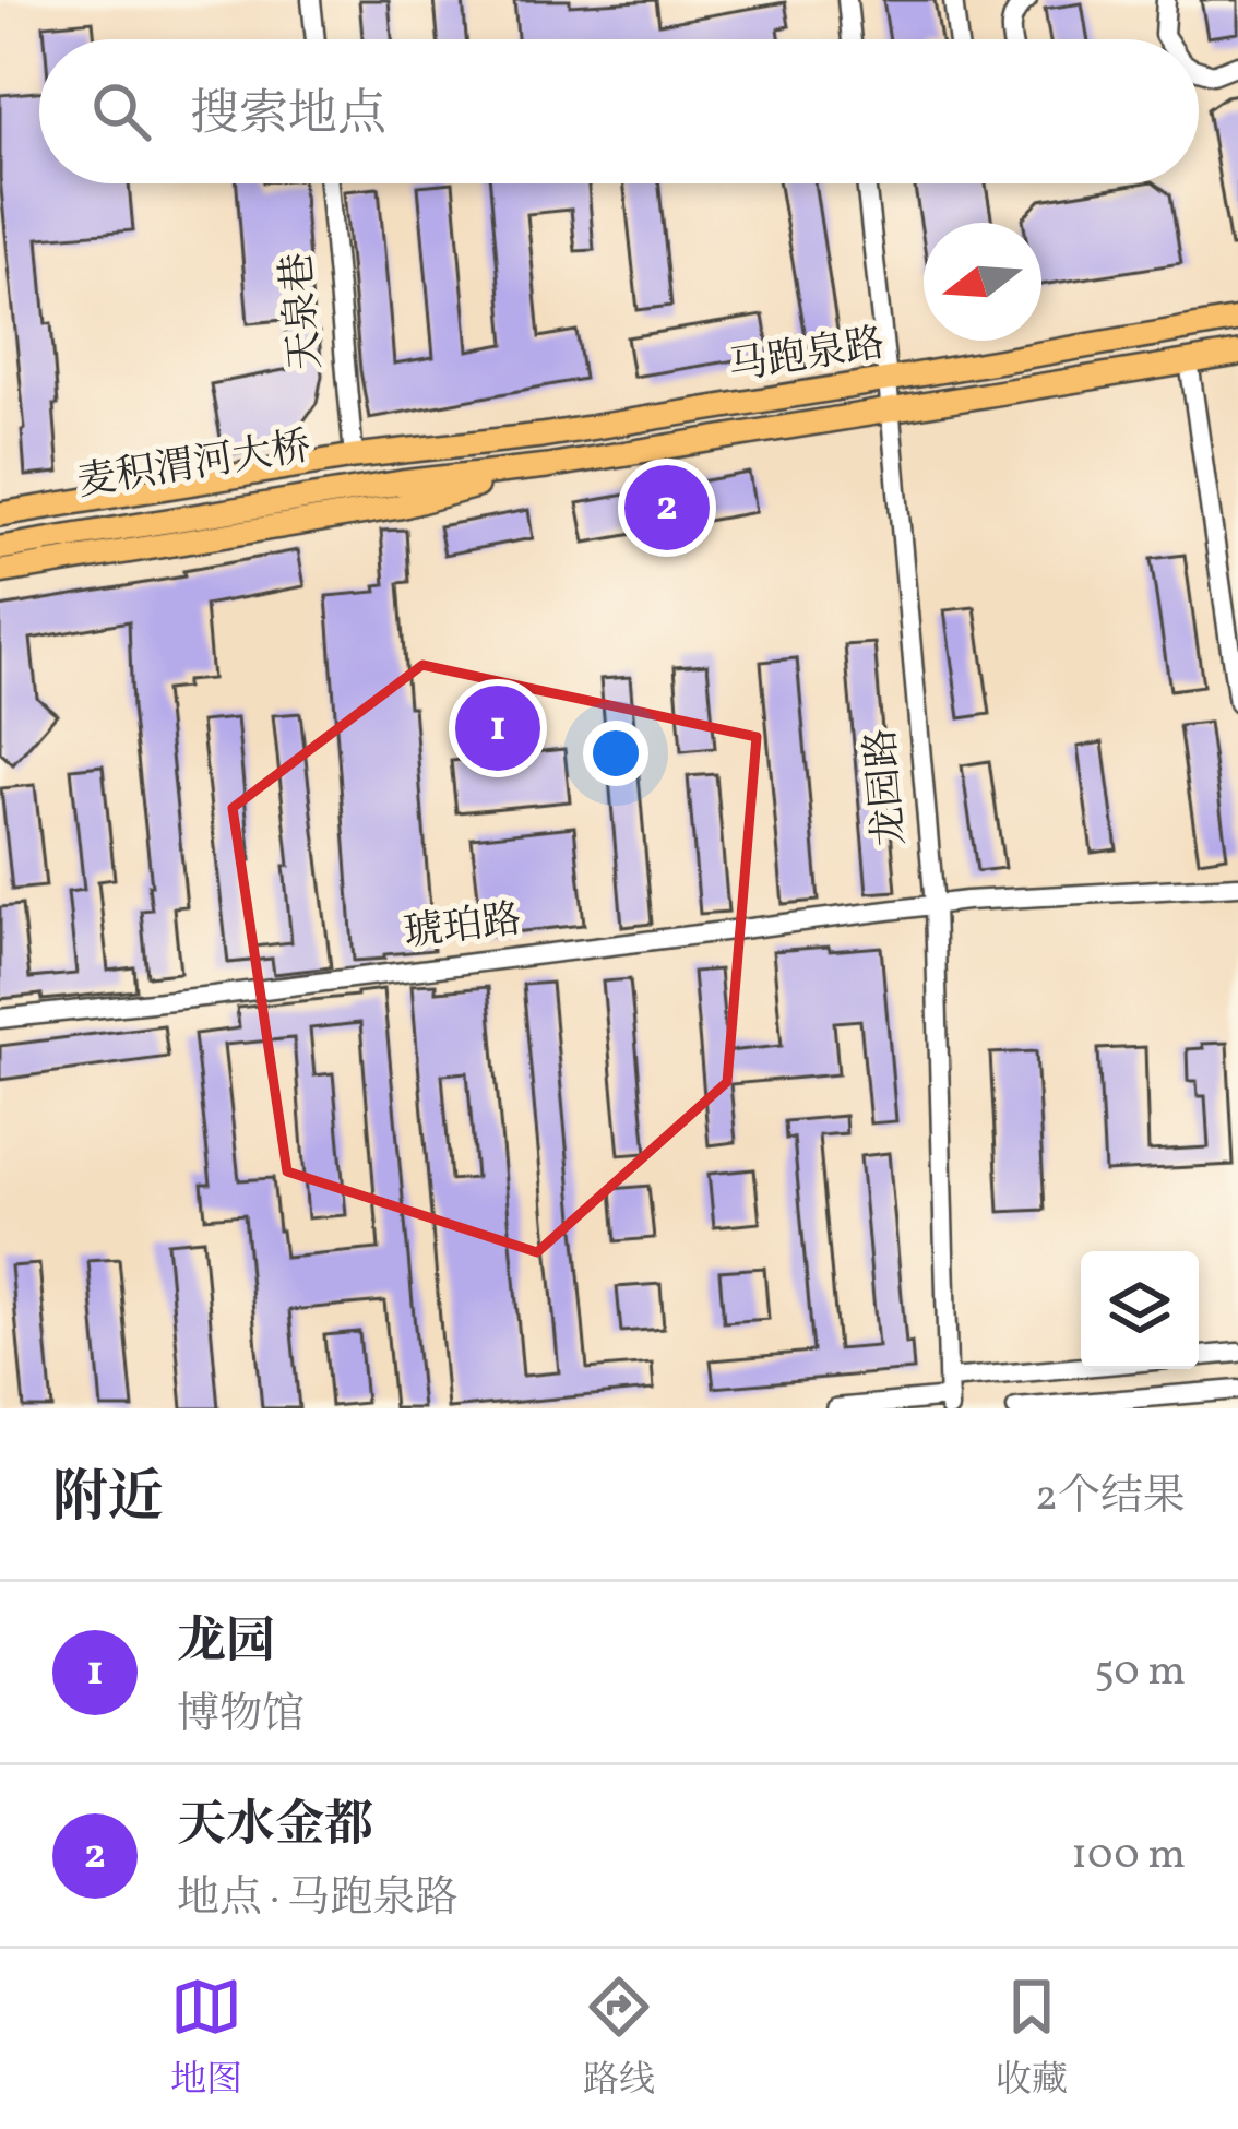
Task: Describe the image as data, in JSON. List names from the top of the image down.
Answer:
{
  "streets": {
    "main road": ["马跑泉路", "麦积渭河大桥"],
    "street": ["天泉巷", "龙园路", "琥珀路"]
  },
  "crossings": [
    ["天泉巷", "马跑泉路"],
    ["马跑泉路", "麦积渭河大桥"],
    ["马跑泉路", "龙园路"],
    ["龙园路", "琥珀路"]
  ],
  "north": "left",
  "page": {
    "search": "搜索地点",
    "pins": ["2", "1"],
    "heading": ["附近", "2个结果"],
    "list": [
      {
        "mark": "1",
        "name": "龙园",
        "note": "博物馆",
        "value": "50 m"
      },
      {
        "mark": "2",
        "name": "天水金都",
        "note": "地点 · 马跑泉路",
        "value": "100 m"
      }
    ],
    "nav": ["地图", "路线", "收藏"]
  }
}
